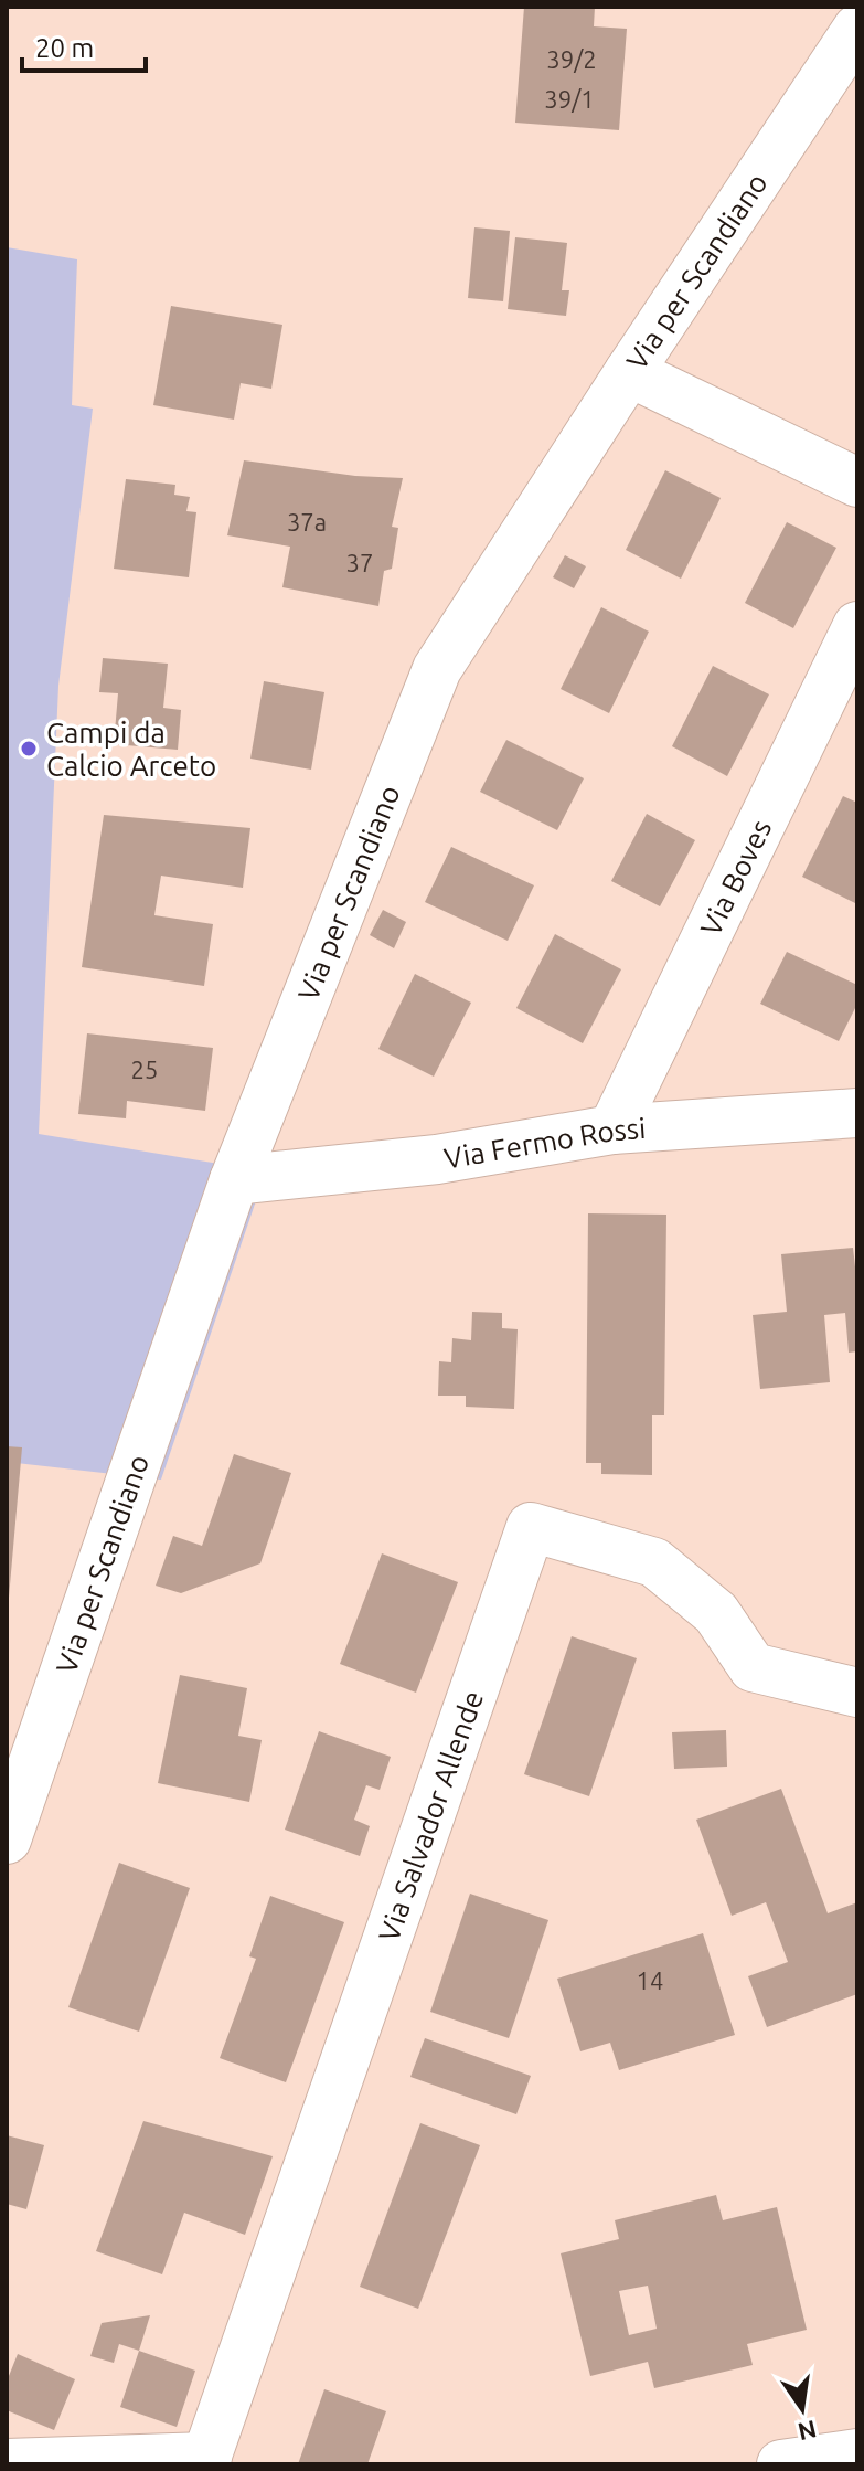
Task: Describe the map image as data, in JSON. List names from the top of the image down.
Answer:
{
  "streets": {
    "street": [
      "Via per Scandiano",
      "Via Boves",
      "Via Fermo Rossi",
      "Via Salvador Allende"
    ]
  },
  "crossings": [
    ["Via per Scandiano", "Via Fermo Rossi"],
    ["Via Boves", "Via Fermo Rossi"]
  ],
  "places": ["Campi da Calcio Arceto"],
  "house_numbers": [
    "39/2",
    "39/1",
    "37a",
    "37",
    "25",
    "14"
  ],
  "scale_bar": "20 m",
  "north": "bottom"
}
